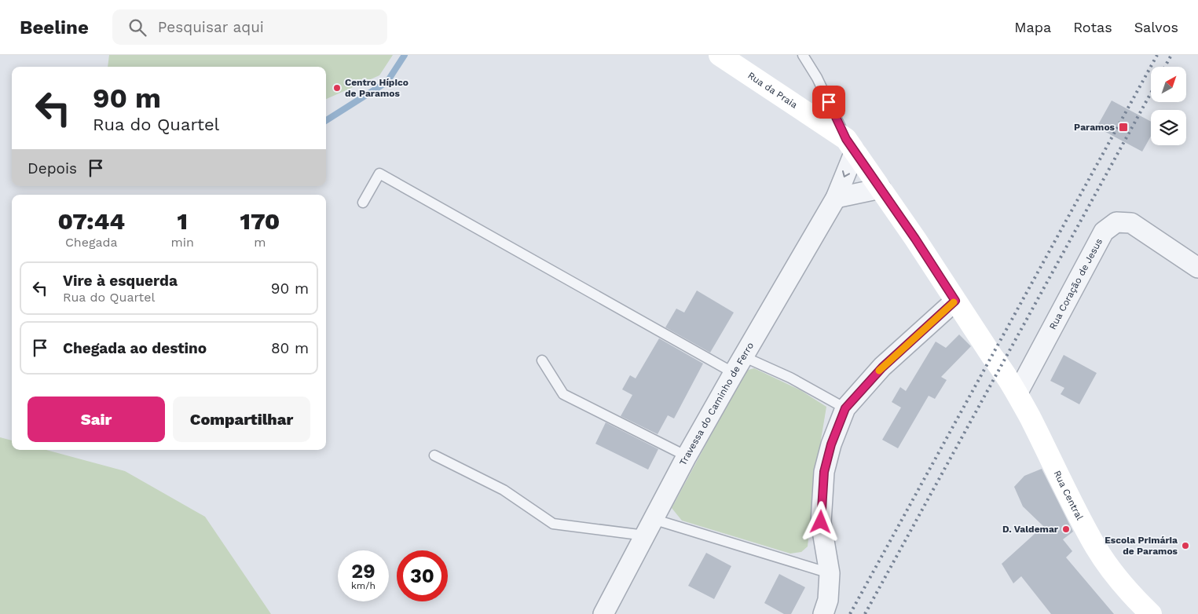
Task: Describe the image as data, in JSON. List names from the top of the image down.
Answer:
{
  "streets": {
    "street": [
      "Rua da Praia",
      "Rua Coração de Jesus",
      "Travessa do Caminho de Ferro",
      "Rua Central"
    ]
  },
  "crossings": [
    ["Rua da Praia", "Travessa do Caminho de Ferro"],
    ["Rua da Praia", "Rua Central"],
    ["Rua Coração de Jesus", "Rua Central"],
    ["Travessa do Caminho de Ferro", "Rua Central"]
  ],
  "places": {
    "other": ["Centro Hípico de Paramos", "D. Valdemar", "Escola Primária de Paramos"],
    "transit": ["Paramos"]
  },
  "north": "top right",
  "page": {
    "header": "Beeline",
    "search": "Pesquisar aqui",
    "nav": ["Mapa", "Rotas", "Salvos"],
    "turn": ["90 m", "Rua do Quartel"],
    "then": "Depois",
    "eta": [
      "07:44",
      "Chegada",
      "1",
      "min",
      "170",
      "m"
    ],
    "list": [
      {
        "name": "Vire à esquerda",
        "note": "Rua do Quartel",
        "value": "90 m"
      },
      {
        "name": "Chegada ao destino",
        "value": "80 m"
      }
    ],
    "buttons": ["Sair", "Compartilhar"],
    "speed": "29 km/h",
    "limit": "30"
  }
}
